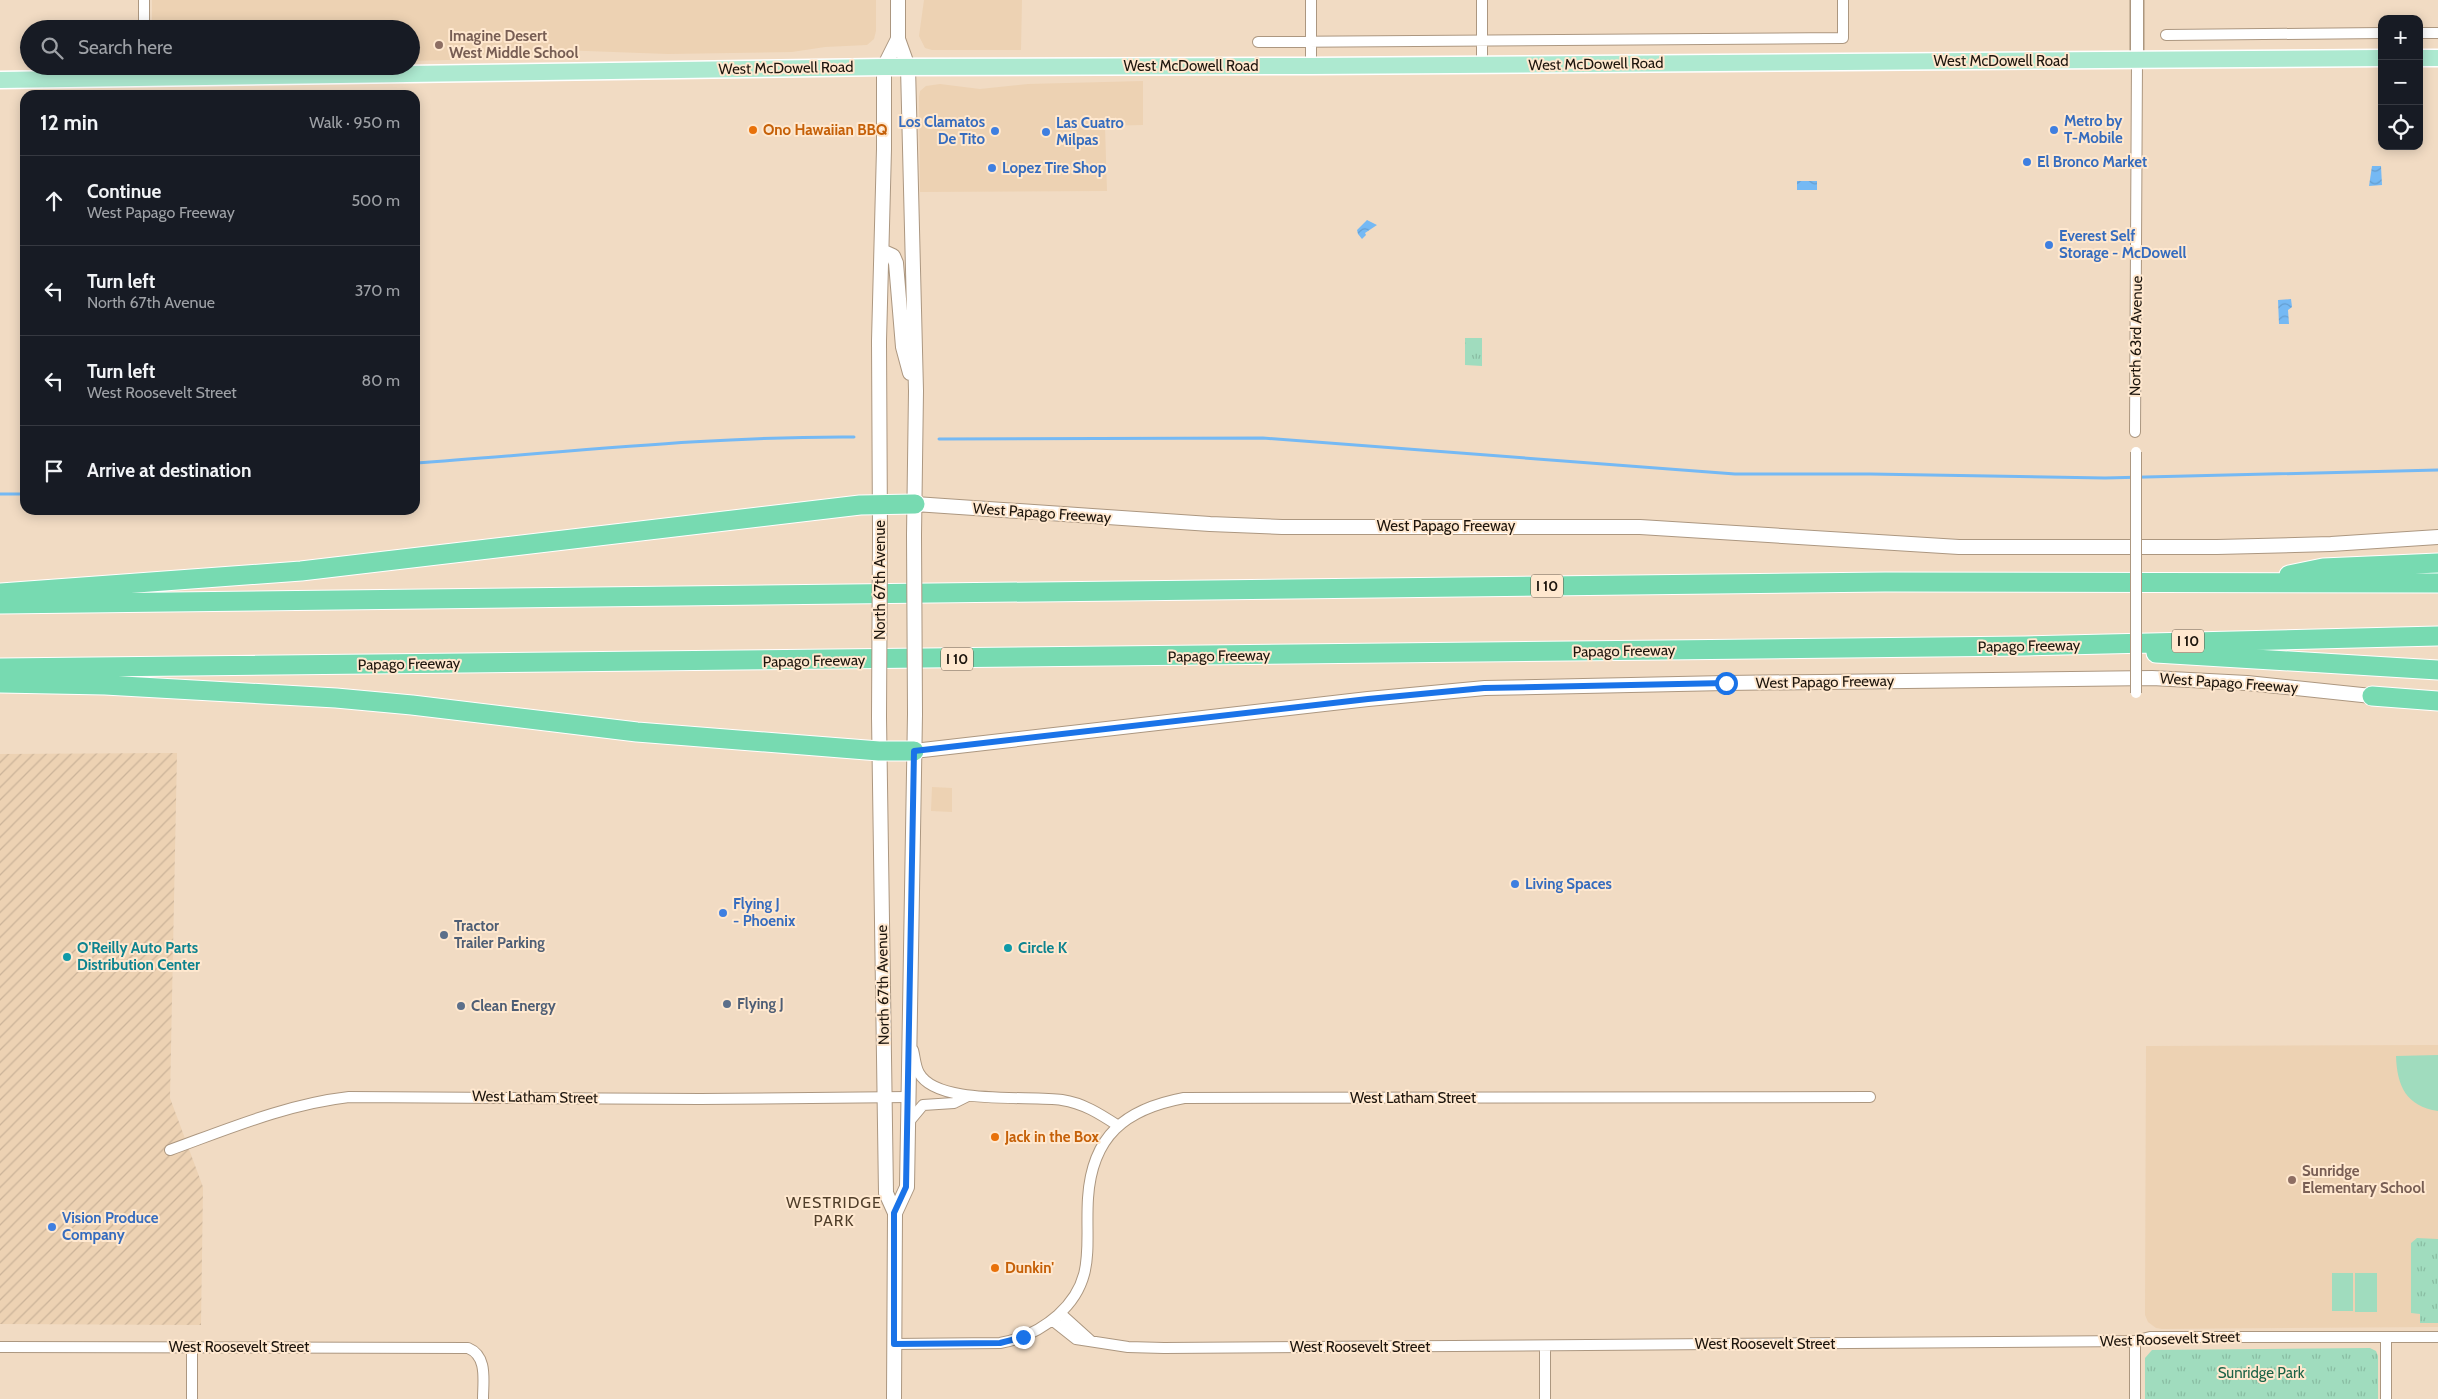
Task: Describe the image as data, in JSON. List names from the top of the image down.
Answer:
{
  "streets": {
    "highway": ["I 10", "Papago Freeway"],
    "main road": ["West McDowell Road", "West Papago Freeway", "North 67th Avenue"],
    "street": ["North 63rd Avenue", "West Latham Street", "West Roosevelt Street"]
  },
  "crossings": [
    ["West McDowell Road", "North 63rd Avenue"],
    ["West McDowell Road", "North 67th Avenue"],
    ["West Papago Freeway", "North 67th Avenue"],
    ["North 67th Avenue", "West Latham Street"]
  ],
  "districts": ["WESTRIDGE PARK"],
  "parks": ["Sunridge Park"],
  "places": [
    "Imagine Desert West Middle School",
    "Ono Hawaiian BBQ",
    "Metro by T-Mobile",
    "Los Clamatos De Tito",
    "Las Cuatro Milpas",
    "El Bronco Market",
    "Lopez Tire Shop",
    "Everest Self Storage - McDowell",
    "Living Spaces",
    "Flying J - Phoenix",
    "Tractor Trailer Parking",
    "Circle K",
    "O'Reilly Auto Parts Distribution Center",
    "Flying J",
    "Clean Energy",
    "Jack in the Box",
    "Sunridge Elementary School",
    "Vision Produce Company",
    "Dunkin'"
  ],
  "page": {
    "map_buttons": ["+", "−"],
    "search": "Search here",
    "heading": ["12 min", "Walk · 950 m"],
    "list": [
      ["Continue", "West Papago Freeway", "500 m"],
      ["Turn left", "North 67th Avenue", "370 m"],
      ["Turn left", "West Roosevelt Street", "80 m"],
      "Arrive at destination"
    ]
  }
}
